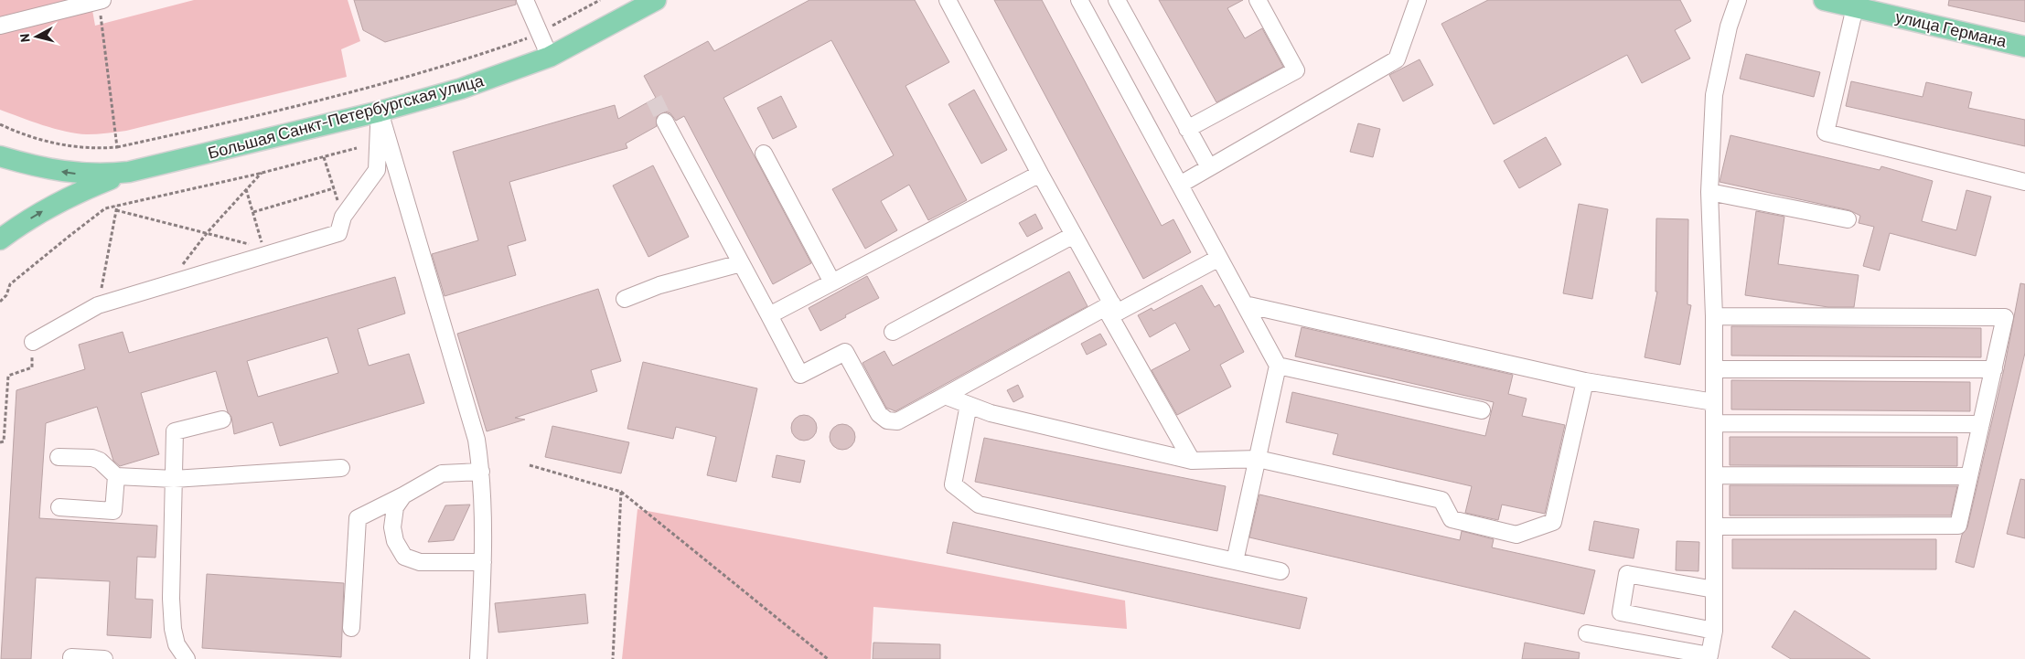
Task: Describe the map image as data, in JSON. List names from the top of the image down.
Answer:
{
  "streets": {
    "main road": ["улица Германа", "Большая Санкт-Петербургская улица"]
  },
  "north": "left"
}
